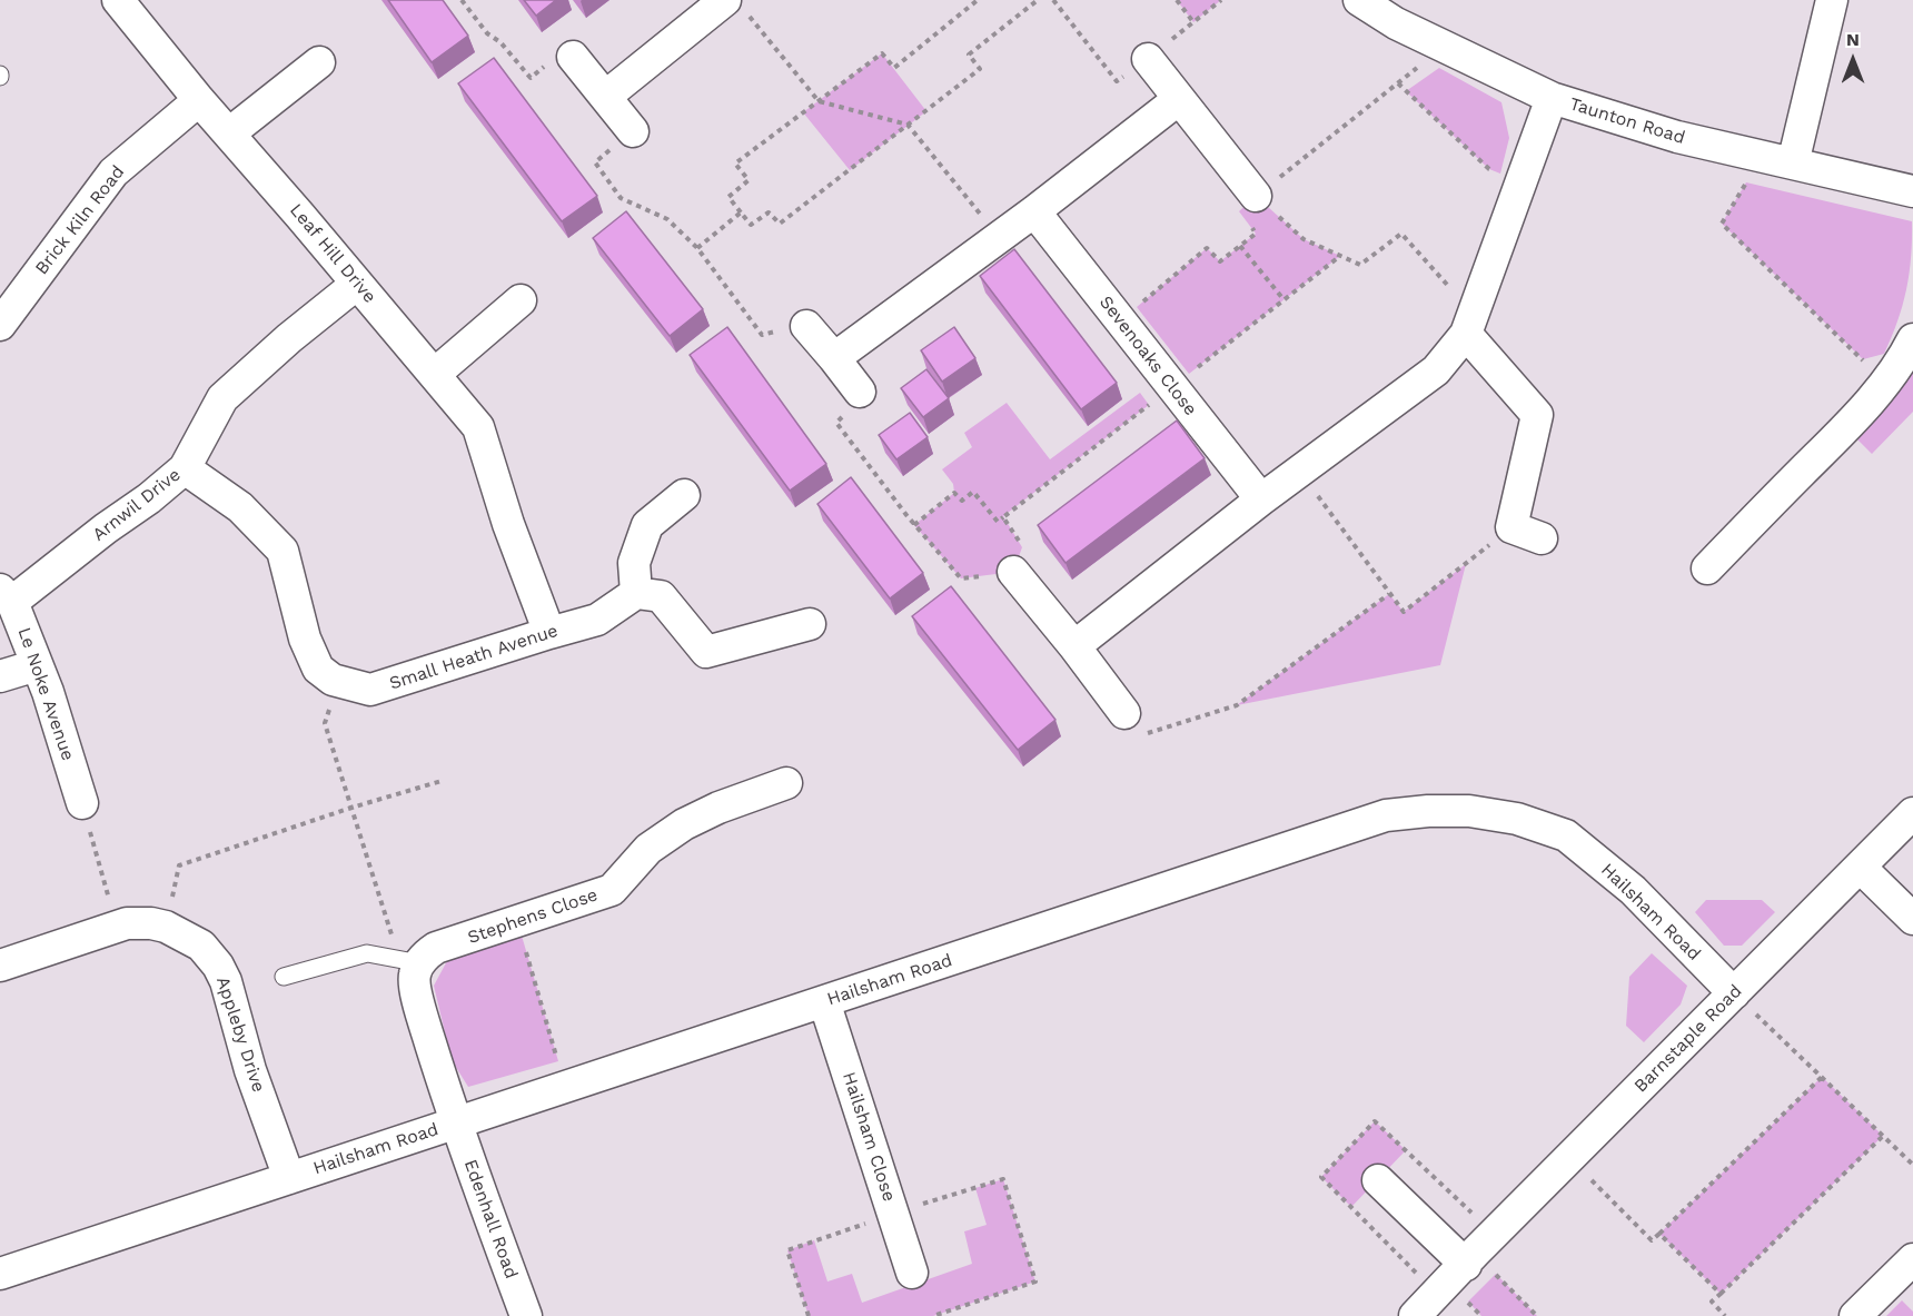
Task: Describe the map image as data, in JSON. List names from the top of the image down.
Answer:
{
  "streets": {
    "street": [
      "Taunton Road",
      "Brick Kiln Road",
      "Leaf Hill Drive",
      "Sevenoaks Close",
      "Arnwil Drive",
      "Small Heath Avenue",
      "Le Noke Avenue",
      "Hailsham Road",
      "Stephens Close",
      "Appleby Drive",
      "Barnstaple Road",
      "Hailsham Close",
      "Edenhall Road"
    ]
  },
  "crossings": [
    ["Brick Kiln Road", "Leaf Hill Drive"],
    ["Leaf Hill Drive", "Arnwil Drive"],
    ["Leaf Hill Drive", "Small Heath Avenue"],
    ["Arnwil Drive", "Le Noke Avenue"],
    ["Hailsham Road", "Appleby Drive"],
    ["Hailsham Road", "Barnstaple Road"],
    ["Hailsham Road", "Hailsham Close"],
    ["Hailsham Road", "Edenhall Road"]
  ],
  "north": "top"
}
